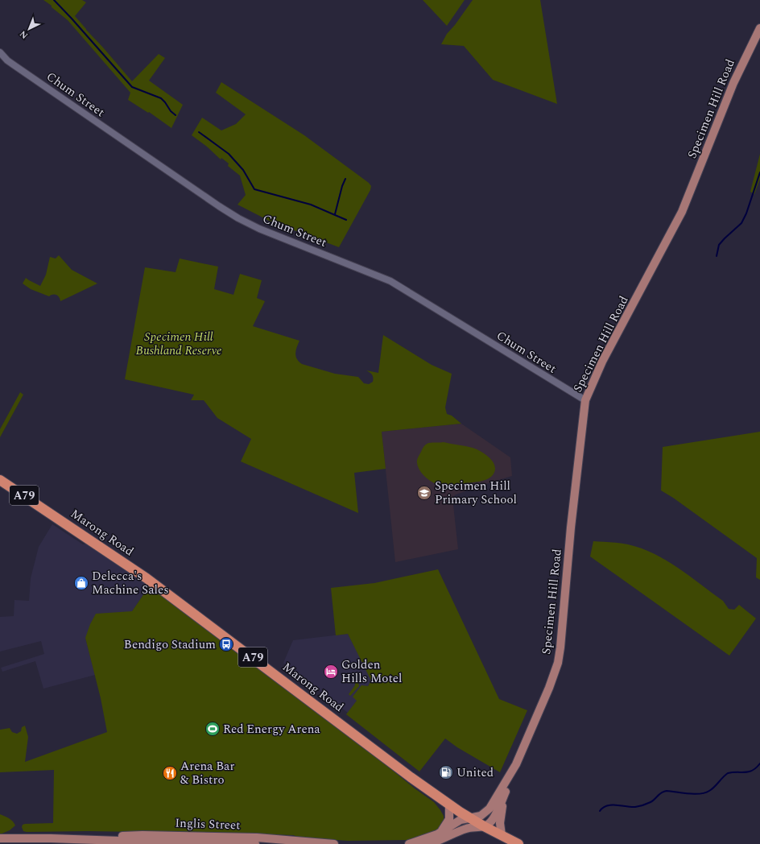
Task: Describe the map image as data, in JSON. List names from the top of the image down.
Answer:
{
  "streets": {
    "highway": ["A79", "Marong Road"],
    "main road": ["Specimen Hill Road", "Inglis Street"],
    "street": ["Chum Street"]
  },
  "crossings": [
    ["Chum Street", "Specimen Hill Road"],
    ["Specimen Hill Road", "Marong Road"]
  ],
  "parks": ["Specimen Hill Bushland Reserve"],
  "places": {
    "school or university": ["Specimen Hill Primary School"],
    "shop": ["Delecca's Machine Sales"],
    "bus stop": ["Bendigo Stadium"],
    "hotel": ["Golden Hills Motel"],
    "sports": ["Red Energy Arena"],
    "fuel station": ["United"],
    "restaurant": ["Arena Bar & Bistro"]
  },
  "north": "bottom left"
}
